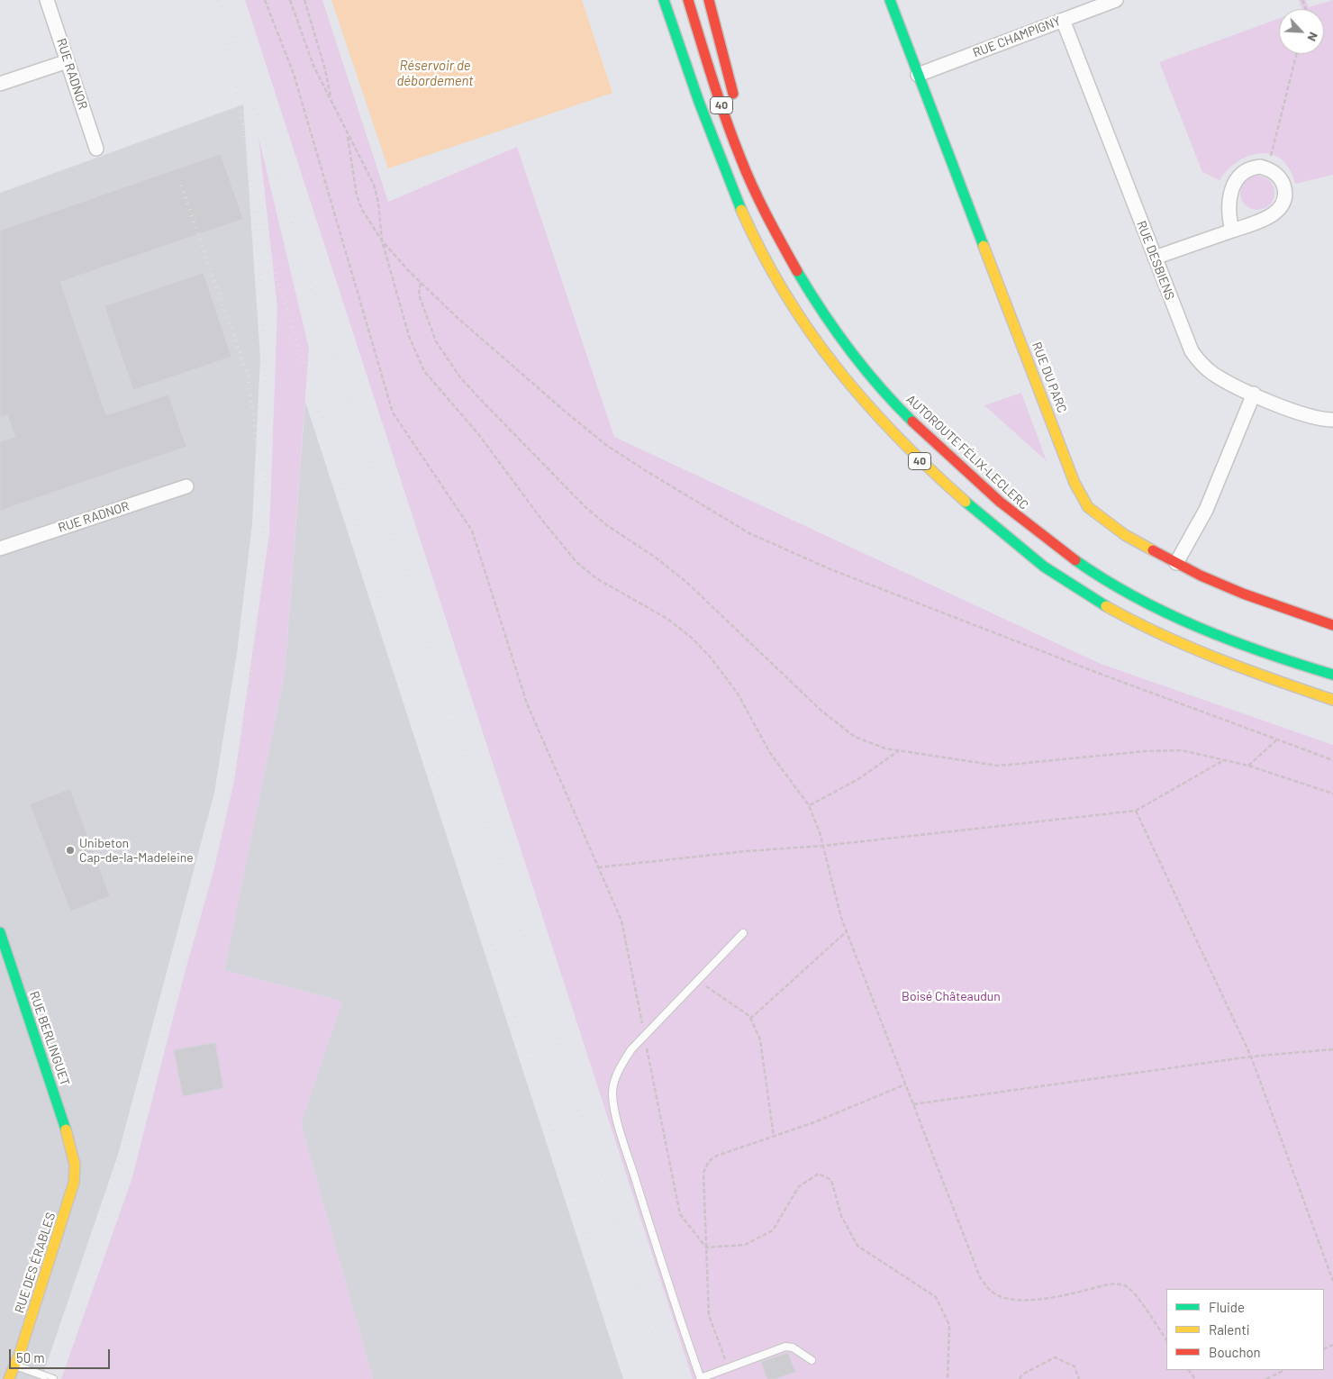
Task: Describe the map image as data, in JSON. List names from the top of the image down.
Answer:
{
  "streets": {
    "main road": [
      "40",
      "RUE DU PARC",
      "AUTOROUTE FÉLIX-LECLERC",
      "RUE BERLINGUET",
      "RUE DES ÉRABLES"
    ],
    "street": ["RUE CHAMPIGNY", "RUE RADNOR", "RUE DESBIENS"]
  },
  "crossings": [
    ["RUE CHAMPIGNY", "RUE DESBIENS"],
    ["RUE CHAMPIGNY", "RUE DU PARC"],
    ["RUE BERLINGUET", "RUE DES ÉRABLES"]
  ],
  "water": ["Réservoir de débordement"],
  "parks": ["Boisé Châteaudun"],
  "places": ["Unibeton Cap-de-la-Madeleine"],
  "legend": ["Fluide", "Ralenti", "Bouchon"],
  "scale_bar": "50 m",
  "north": "bottom right"
}
